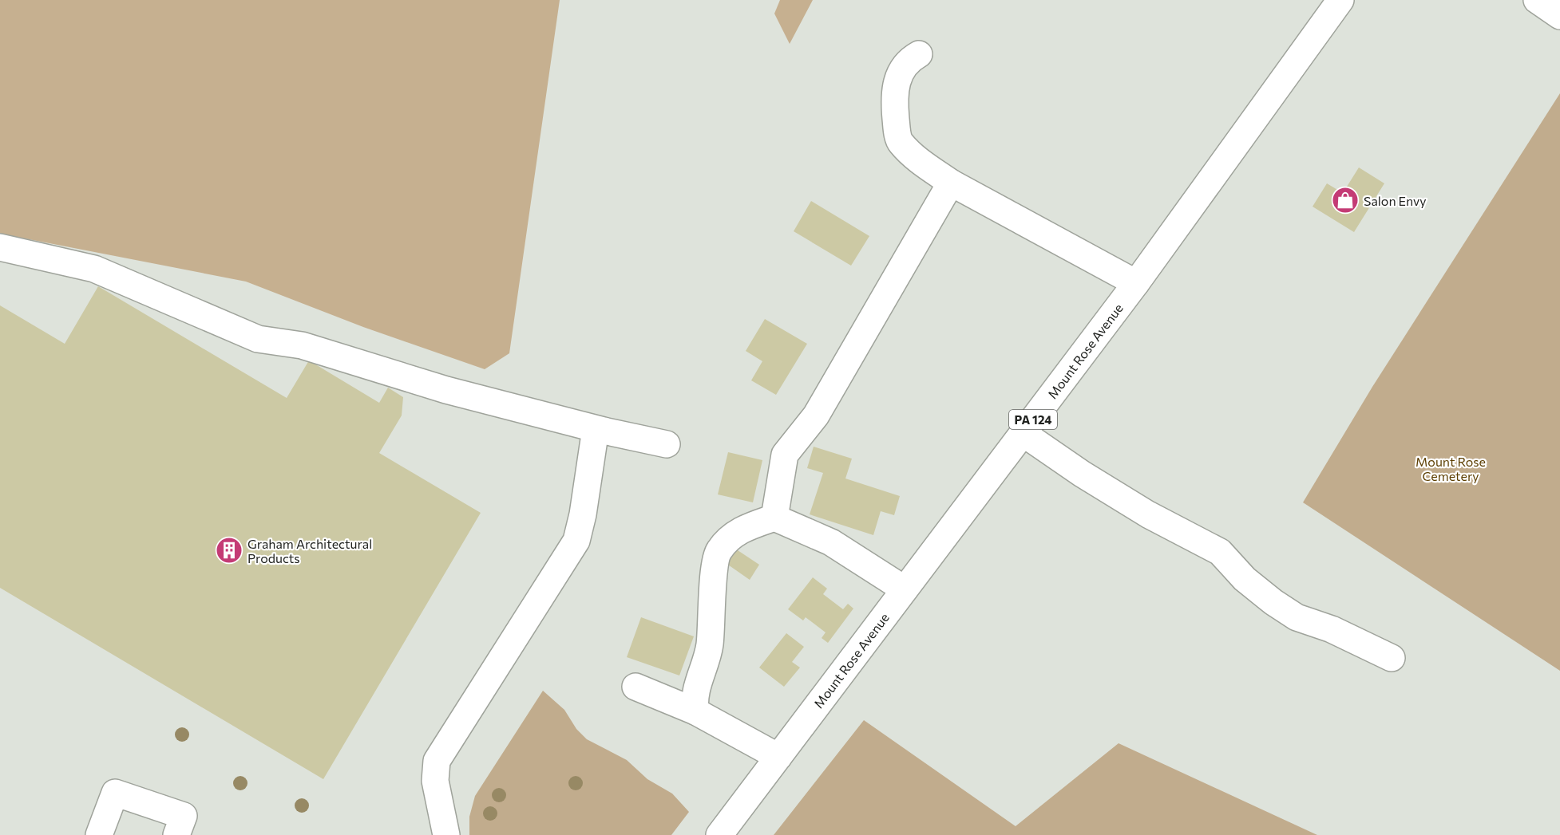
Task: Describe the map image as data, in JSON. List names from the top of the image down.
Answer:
{
  "streets": {
    "main road": ["Mount Rose Avenue", "PA 124"]
  },
  "parks": ["Mount Rose Cemetery"],
  "places": {
    "shop": ["Salon Envy"],
    "building": ["Graham Architectural Products"]
  }
}
